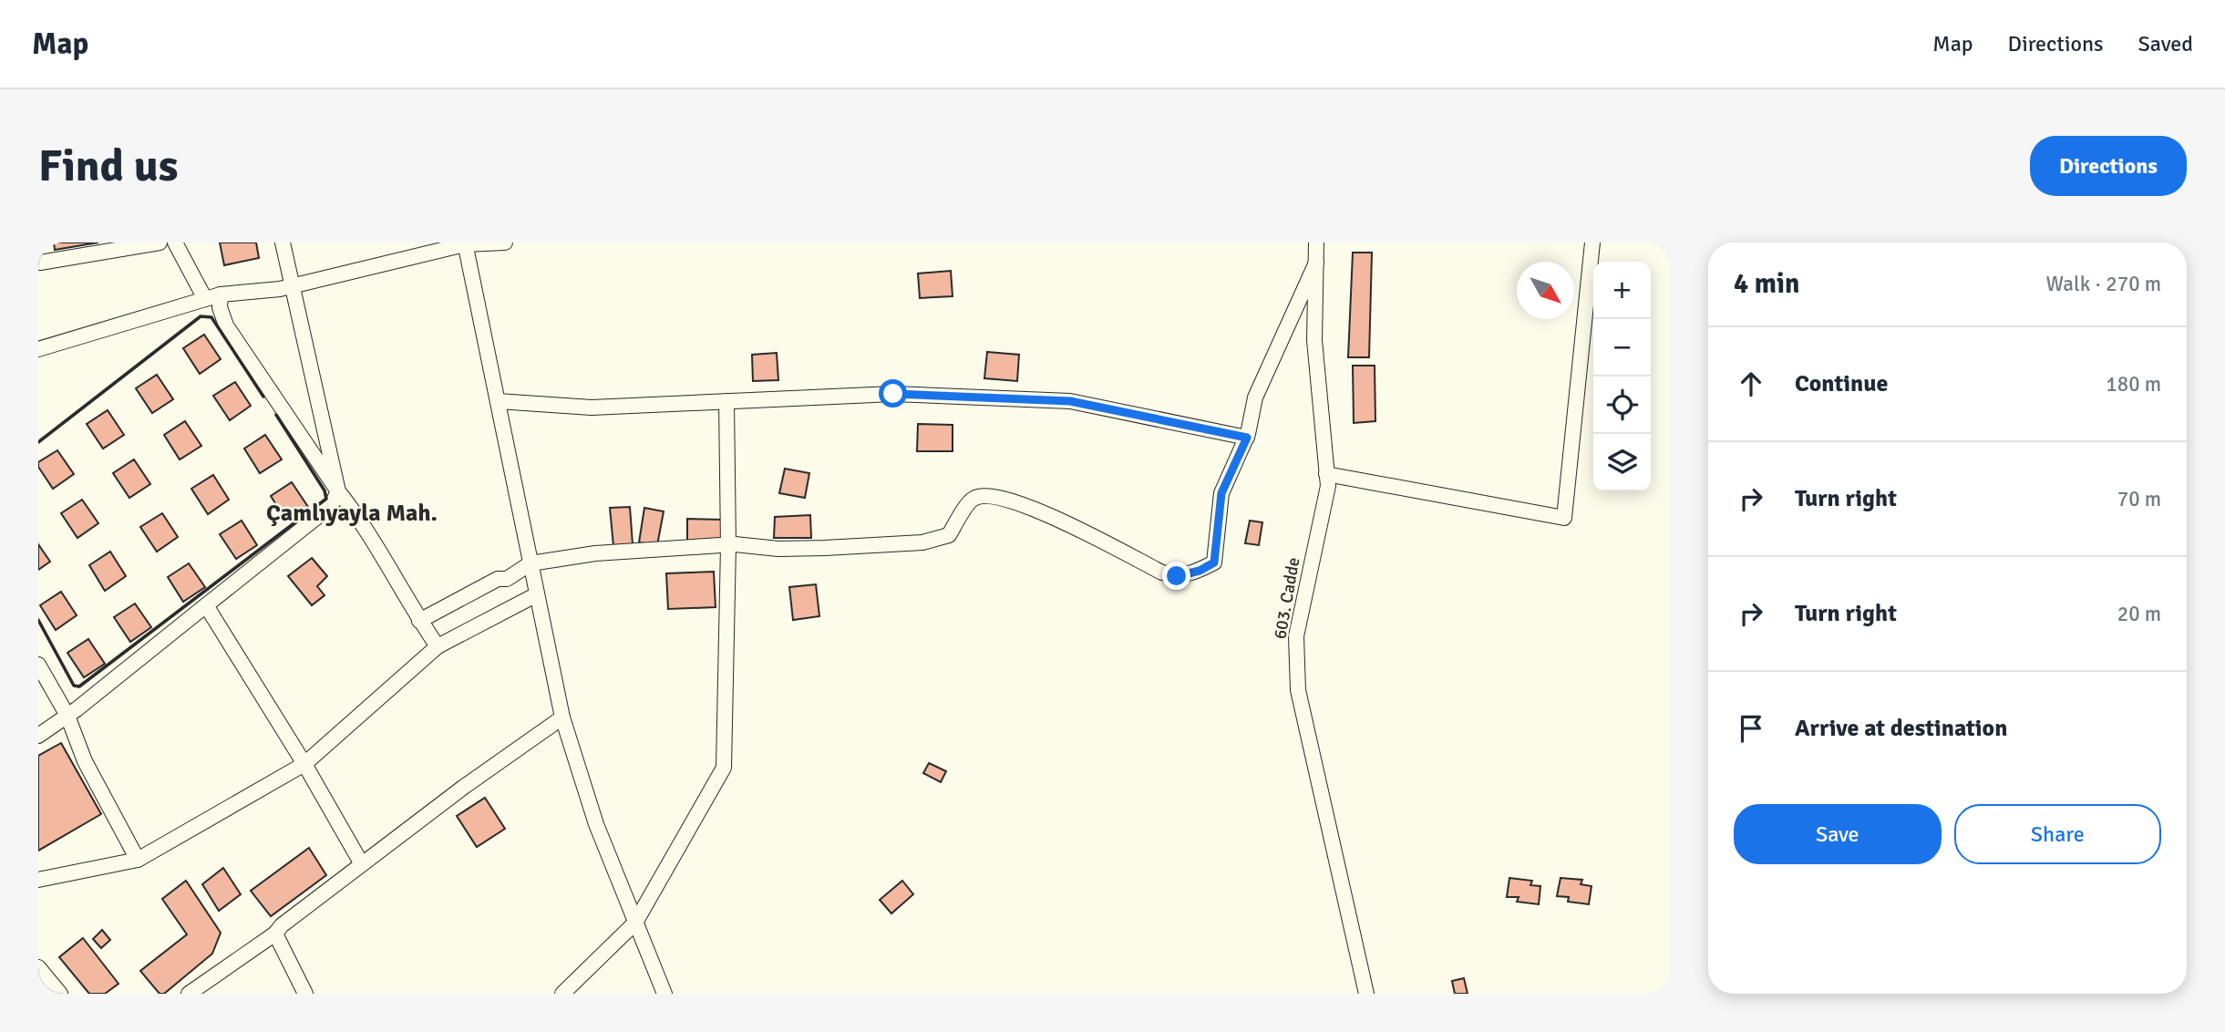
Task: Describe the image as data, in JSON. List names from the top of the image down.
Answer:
{
  "streets": {
    "street": ["603. Cadde"]
  },
  "districts": ["Çamlıyayla Mah."],
  "north": "bottom right",
  "page": {
    "header": "Map",
    "nav": ["Map", "Directions", "Saved"],
    "buttons": [
      "Directions",
      ["Save", "Share"]
    ],
    "title": "Find us",
    "heading": ["4 min", "Walk · 270 m"],
    "map_buttons": ["+", "−"],
    "list": [
      ["Continue", "180 m"],
      ["Turn right", "70 m"],
      ["Turn right", "20 m"],
      "Arrive at destination"
    ]
  }
}
